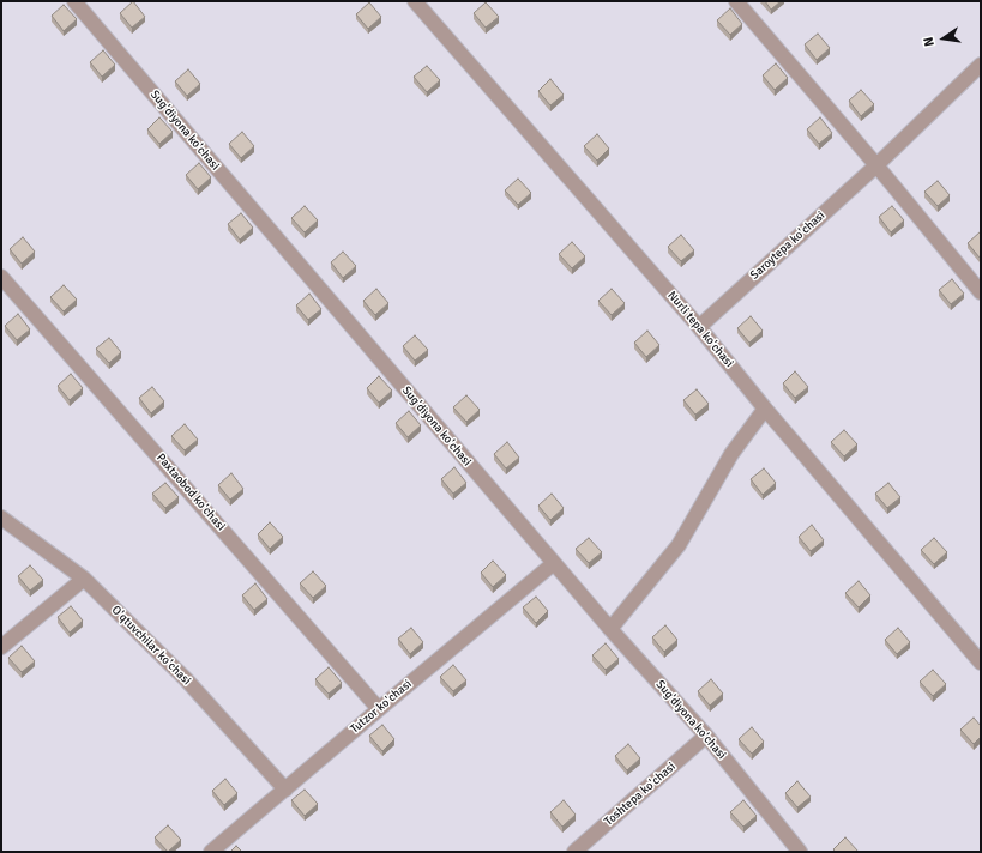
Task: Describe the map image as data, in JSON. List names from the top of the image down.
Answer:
{
  "streets": {
    "street": [
      "Sug'diyona ko'chasi",
      "Saroytepa ko'chasi",
      "Nurli tepa ko'chasi",
      "Paxtaobod ko'chasi",
      "O'qtuvchilar ko'chasi",
      "Tutzor ko'chasi",
      "Toshtepa ko'chasi"
    ]
  },
  "crossings": [
    ["Sug'diyona ko'chasi", "Tutzor ko'chasi"],
    ["Sug'diyona ko'chasi", "Toshtepa ko'chasi"],
    ["Saroytepa ko'chasi", "Nurli tepa ko'chasi"],
    ["Paxtaobod ko'chasi", "Tutzor ko'chasi"],
    ["O'qtuvchilar ko'chasi", "Tutzor ko'chasi"]
  ],
  "north": "left"
}
